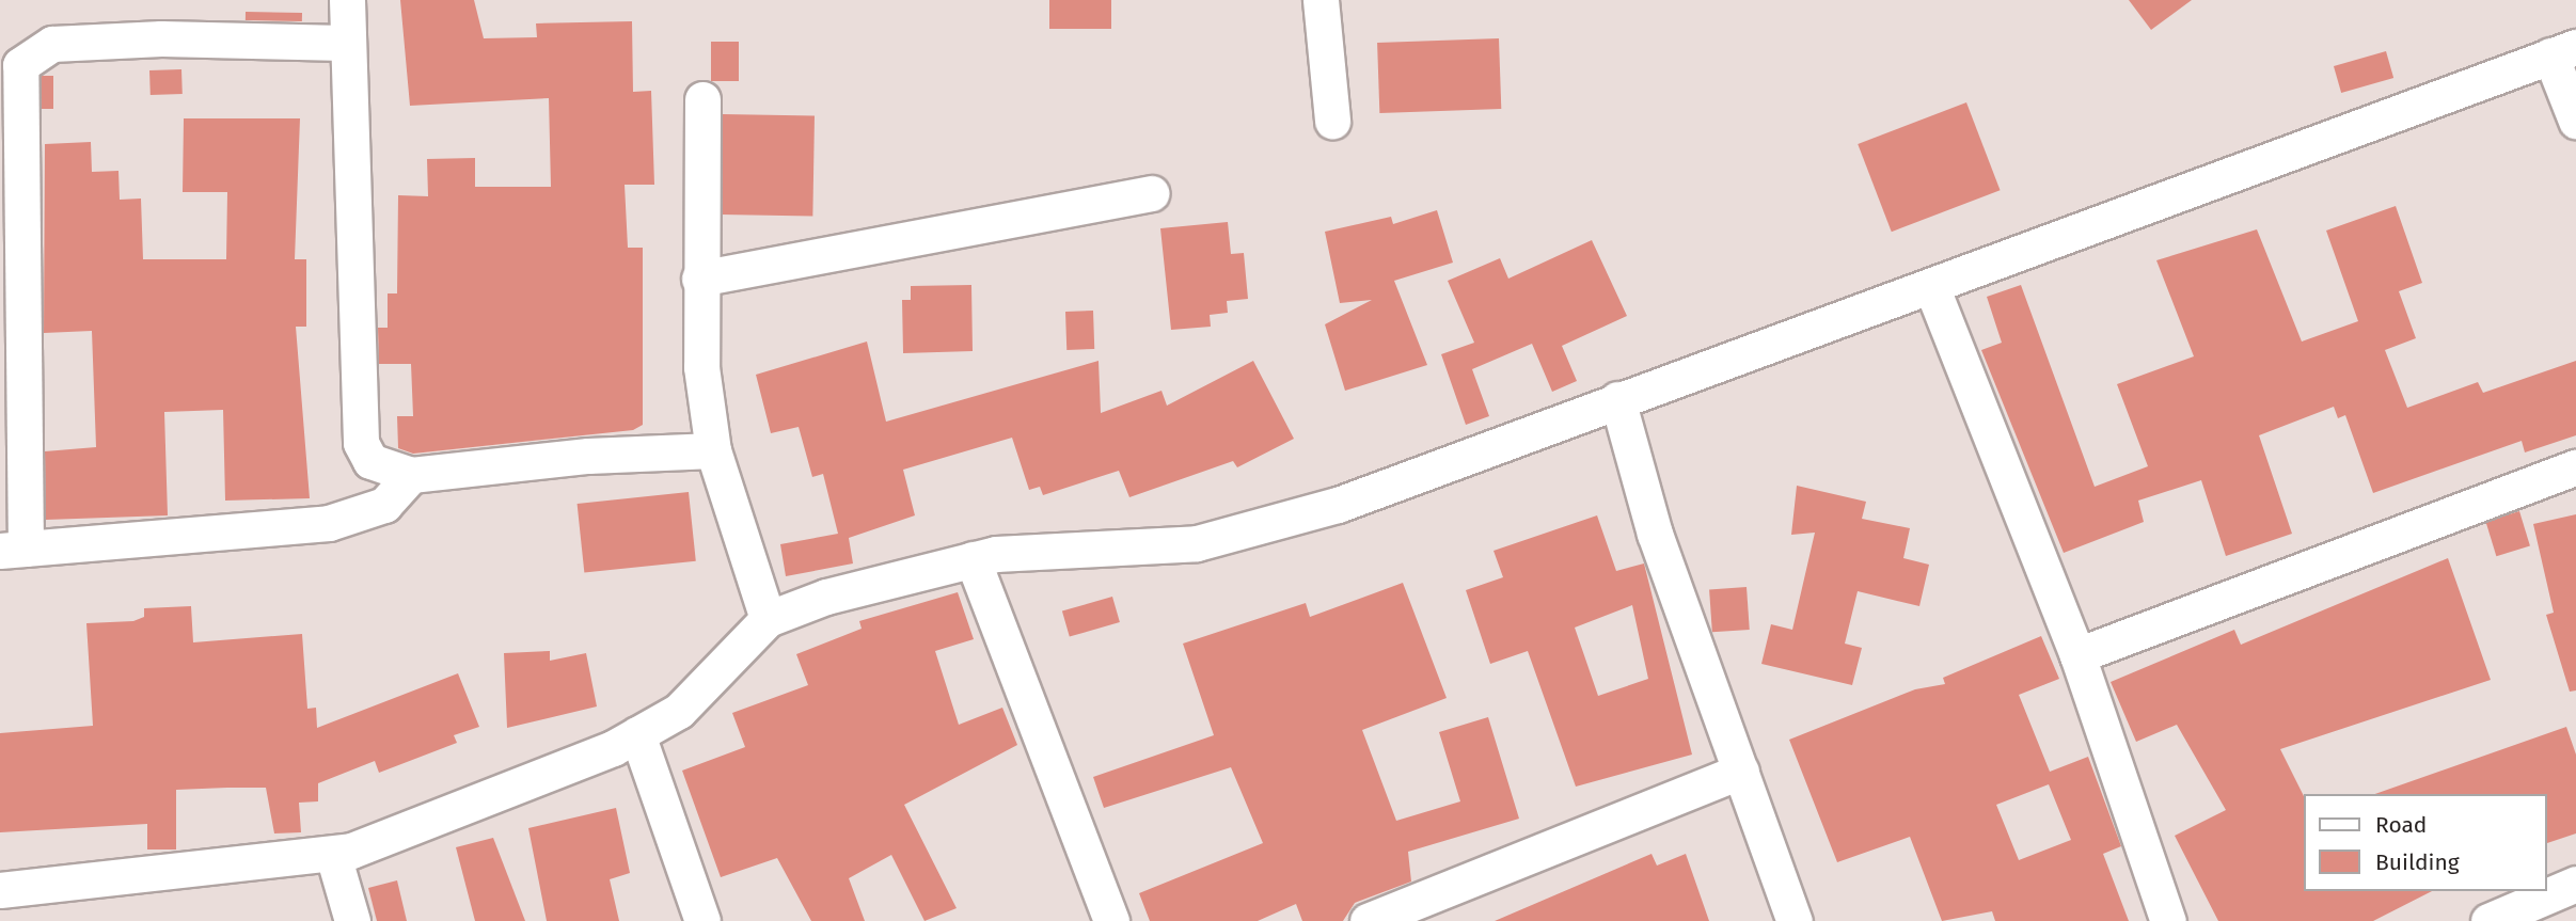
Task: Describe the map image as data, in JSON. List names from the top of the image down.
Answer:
{
  "legend": ["Road", "Building"]
}
